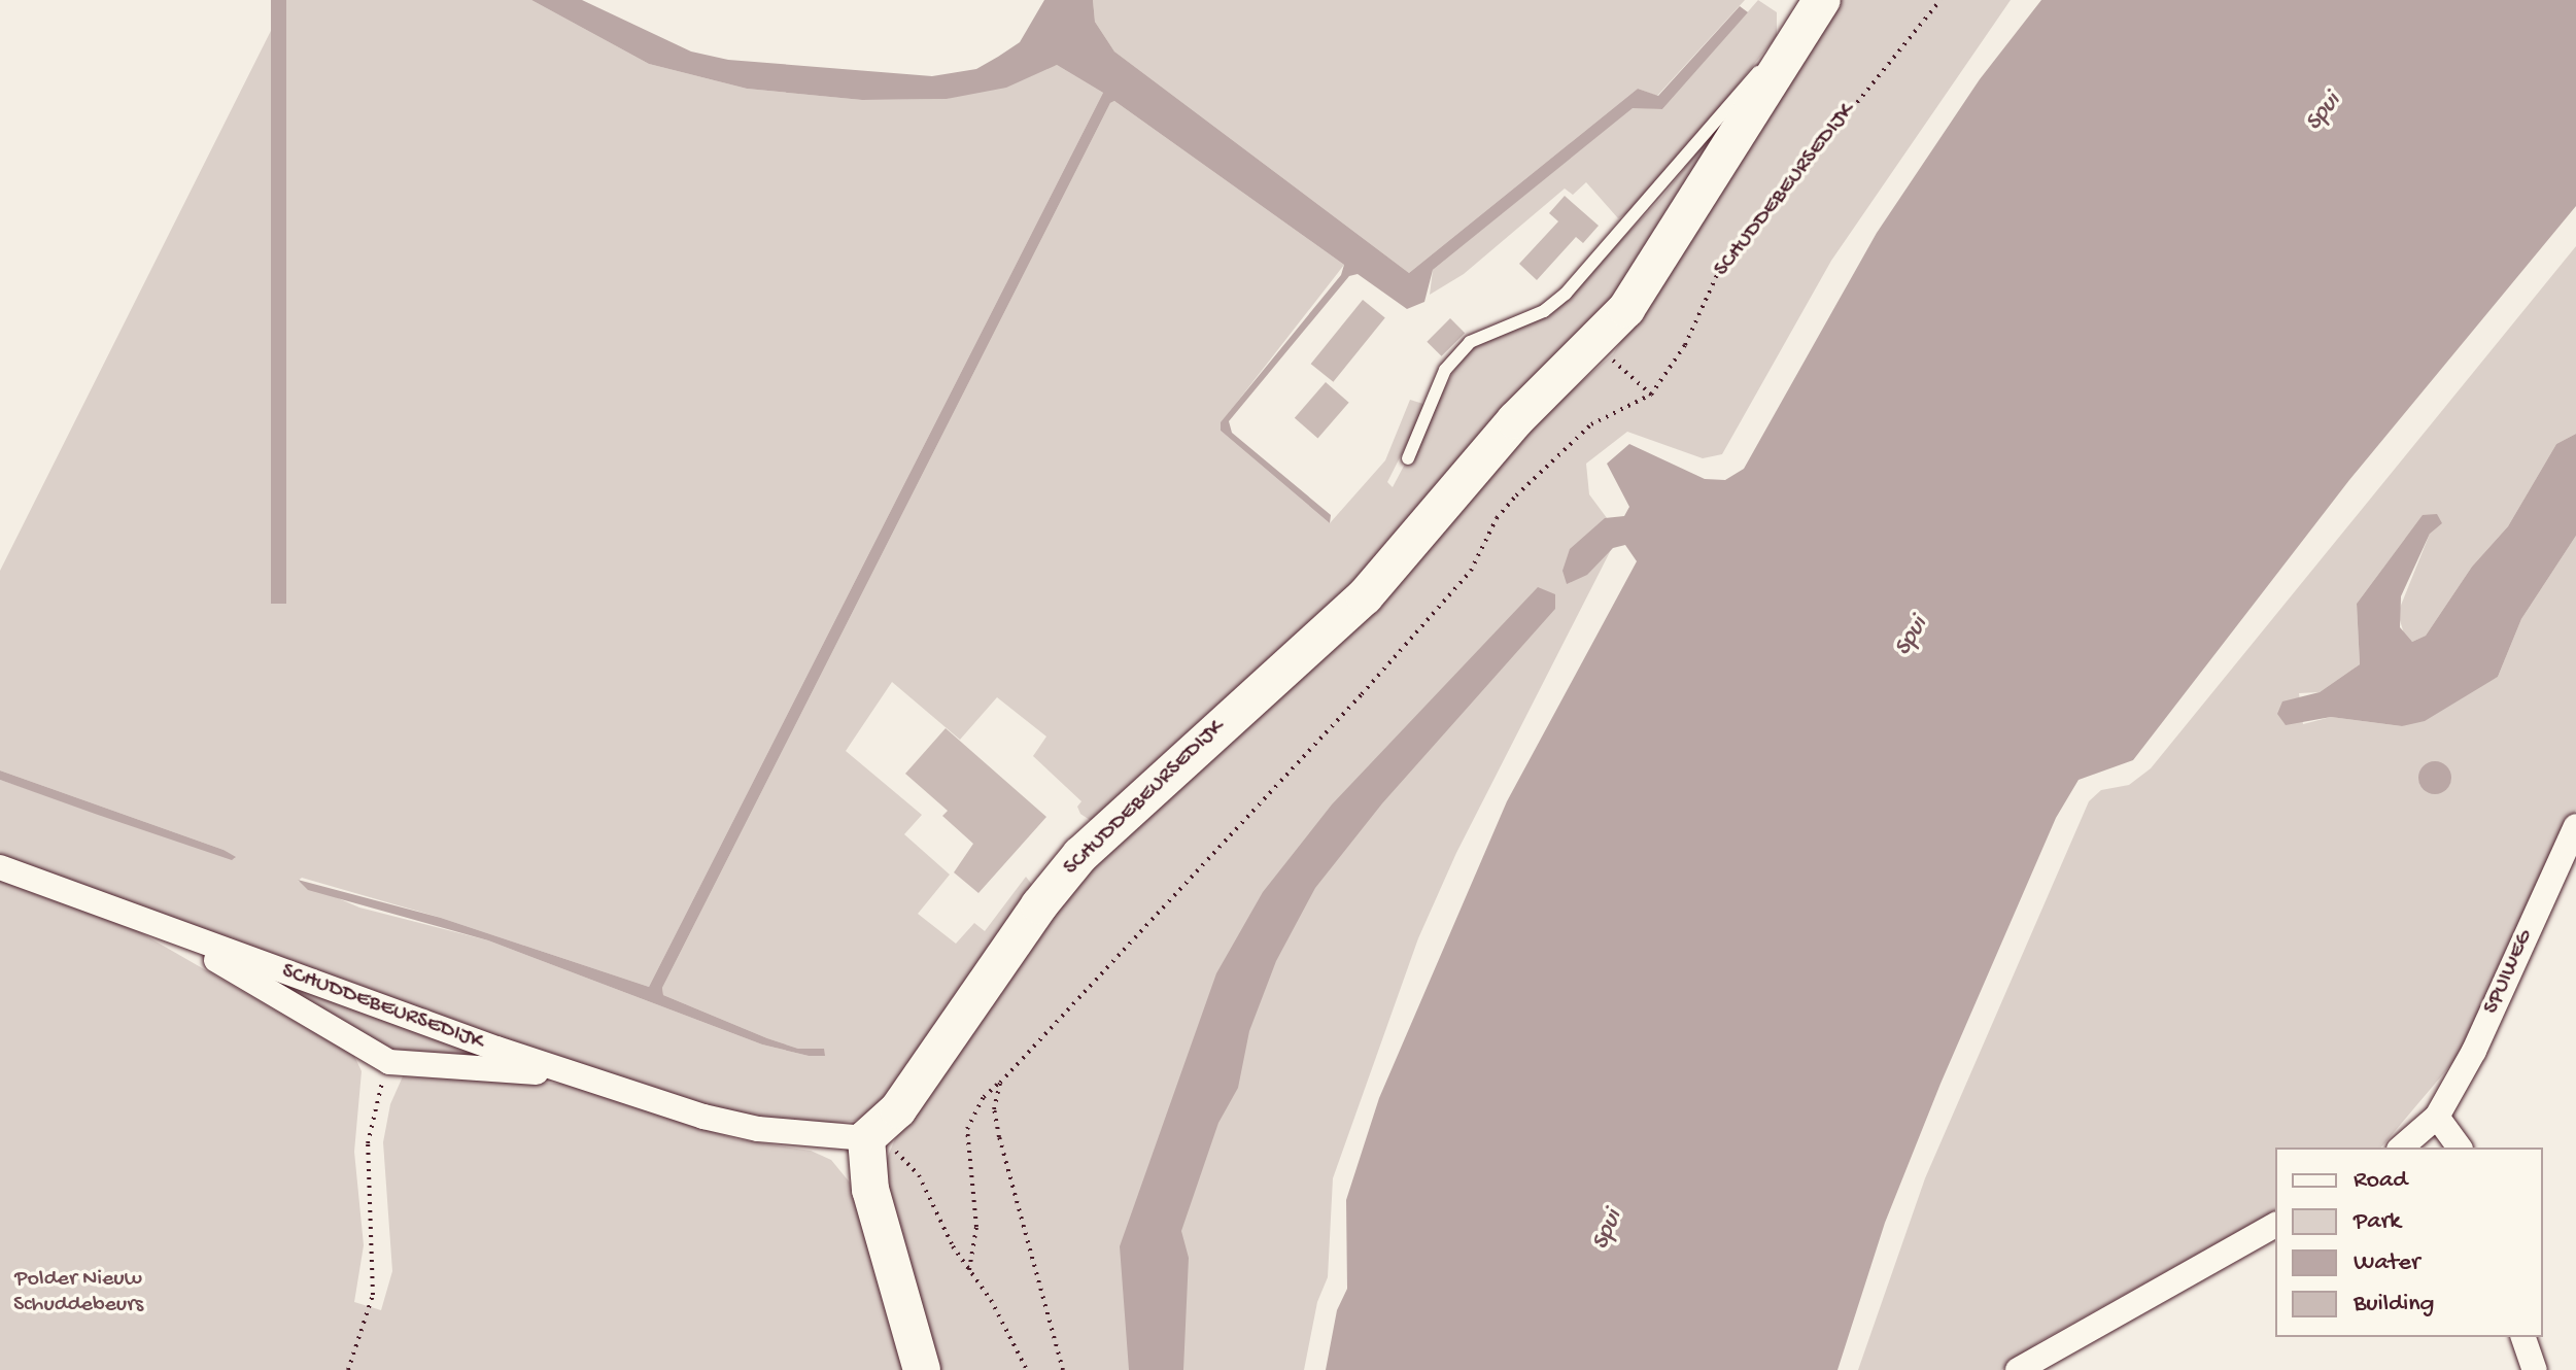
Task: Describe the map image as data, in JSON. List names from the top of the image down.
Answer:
{
  "streets": {
    "street": ["SCHUDDEBEURSEDIJK", "SPUIWEG"]
  },
  "water": ["Spui"],
  "parks": ["Polder Nieuw Schuddebeurs"],
  "legend": [
    "Road",
    "Park",
    "Water",
    "Building"
  ]
}
